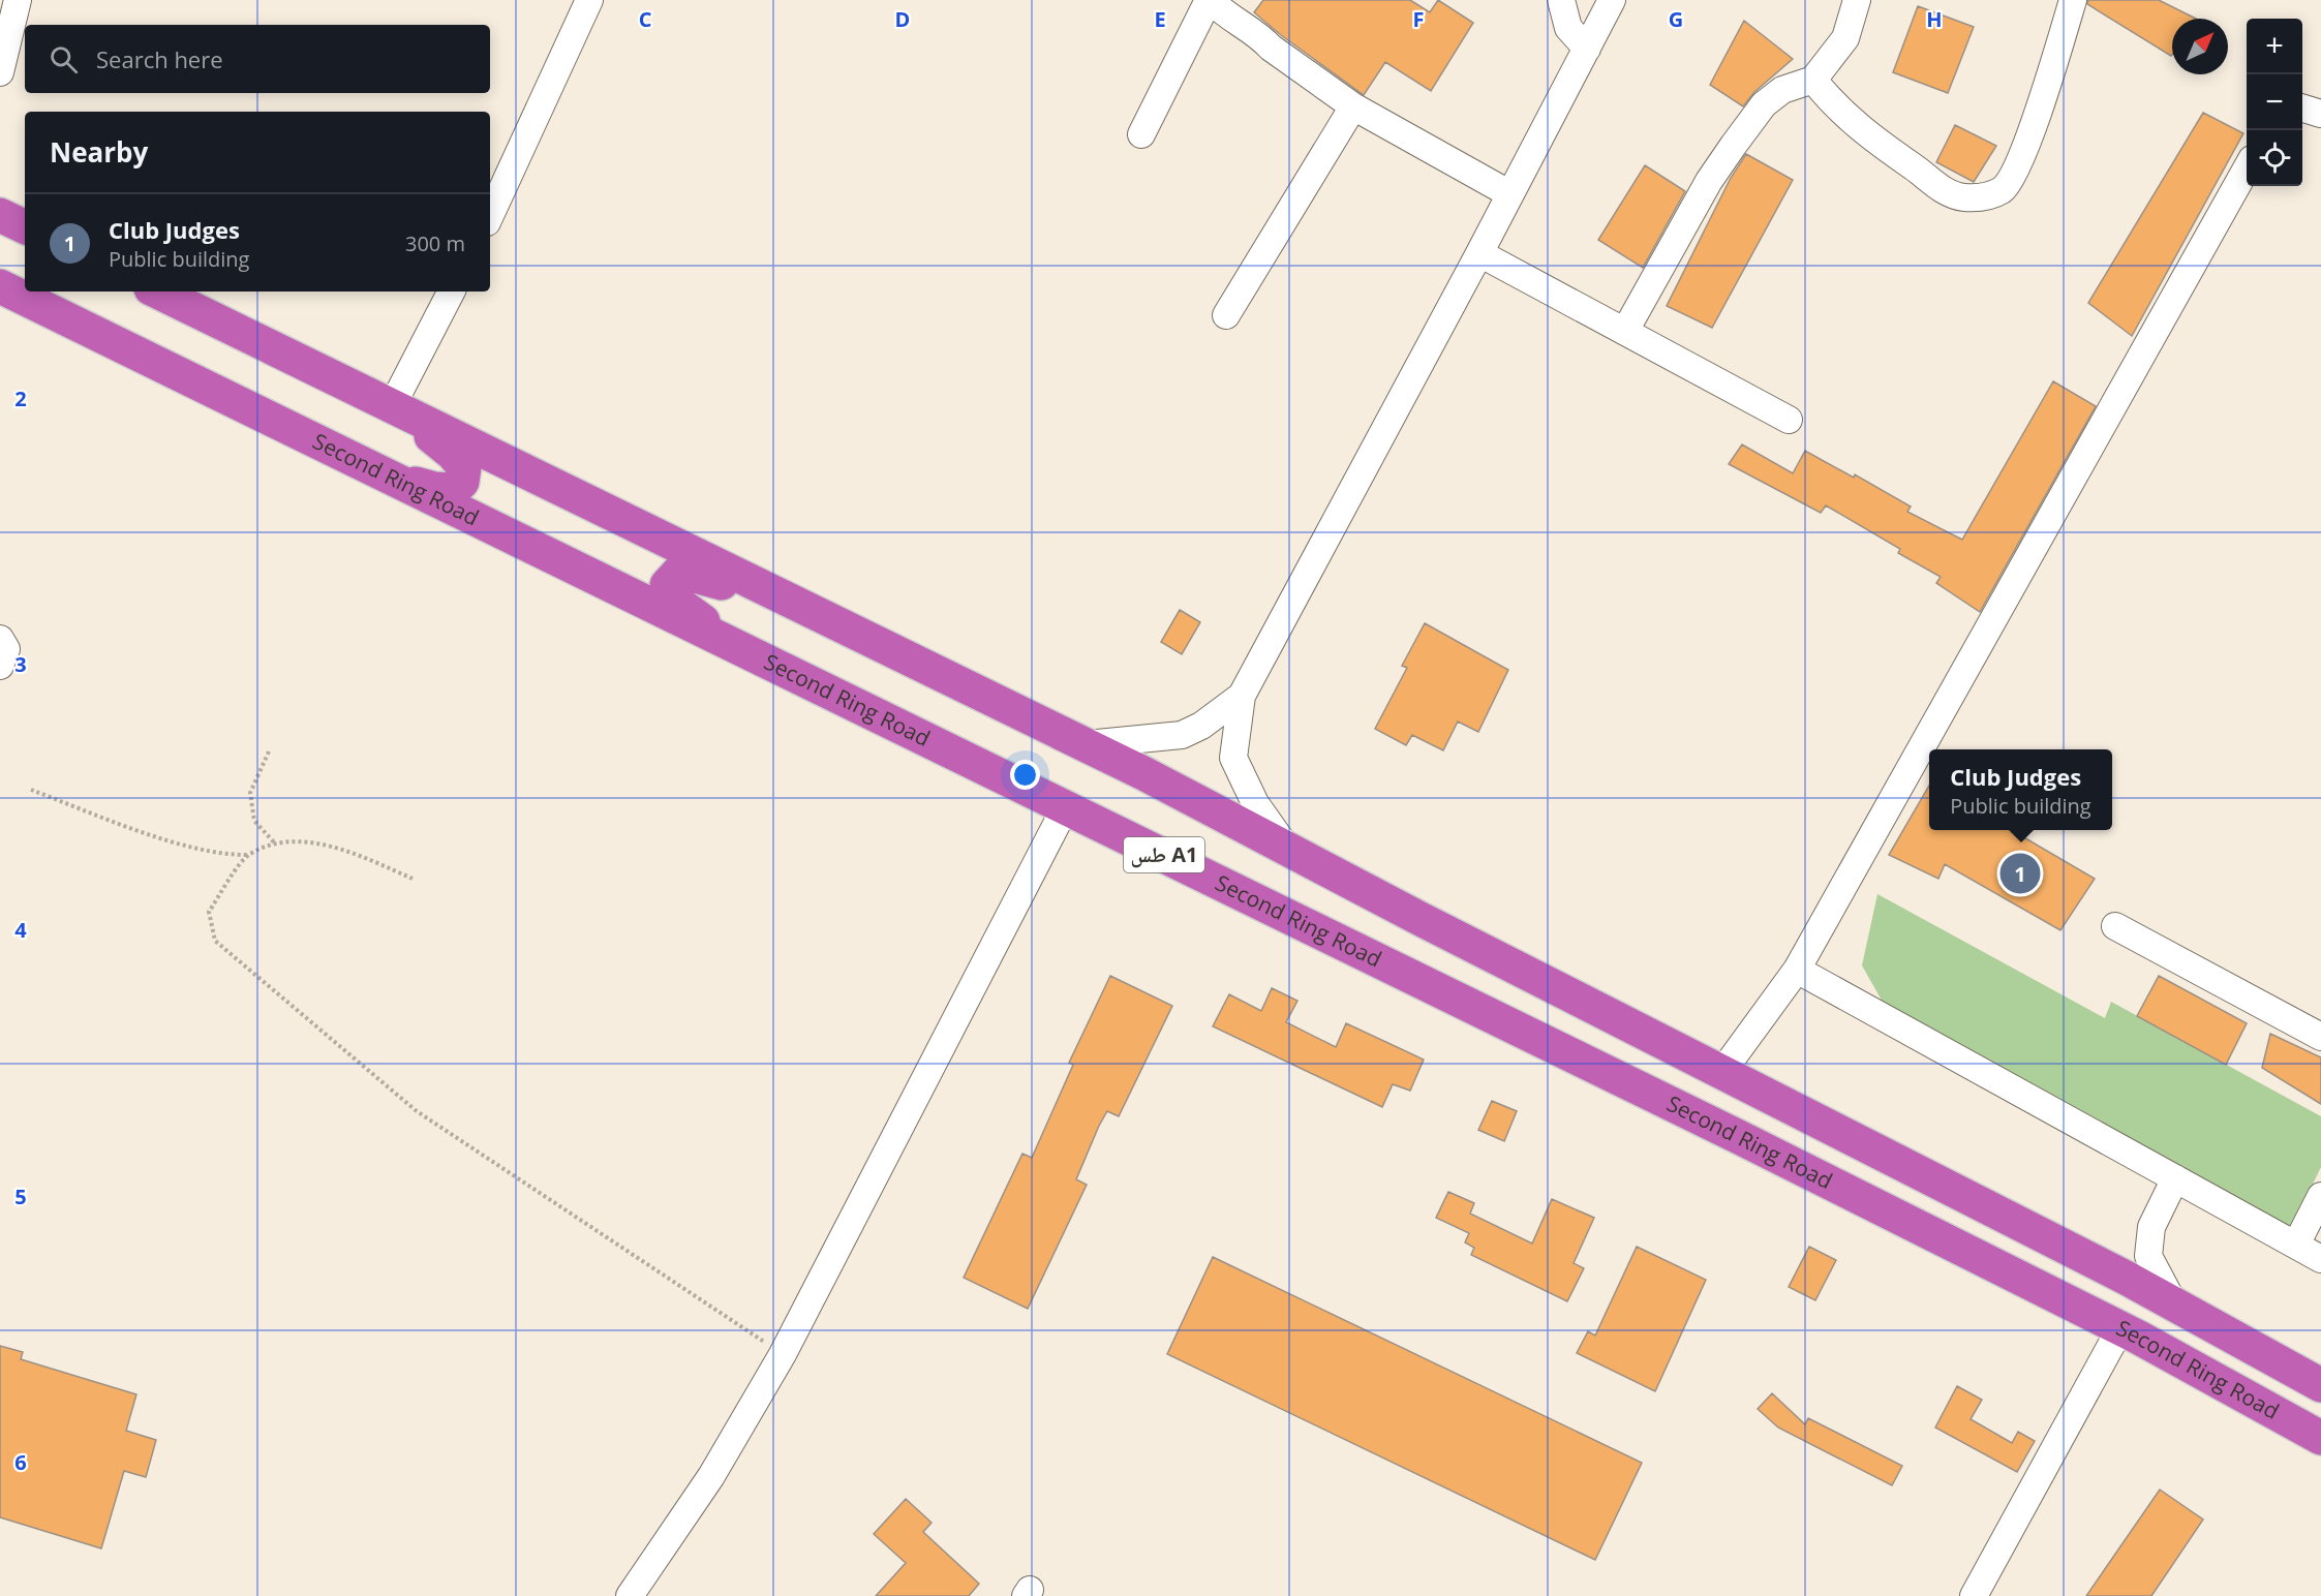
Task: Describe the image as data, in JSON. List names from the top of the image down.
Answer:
{
  "streets": {
    "highway": ["Second Ring Road", "طس A1"]
  },
  "north": "top right",
  "page": {
    "map_buttons": ["+", "−"],
    "search": "Search here",
    "heading": "Nearby",
    "list": [
      {
        "mark": "1",
        "name": "Club Judges",
        "note": "Public building",
        "value": "300 m"
      }
    ],
    "popup": ["Club Judges", "Public building"],
    "pins": "1"
  },
  "grid": {
    "columns": [
      "C",
      "D",
      "E",
      "F",
      "G",
      "H"
    ],
    "rows": [
      "2",
      "3",
      "4",
      "5",
      "6"
    ]
  }
}
